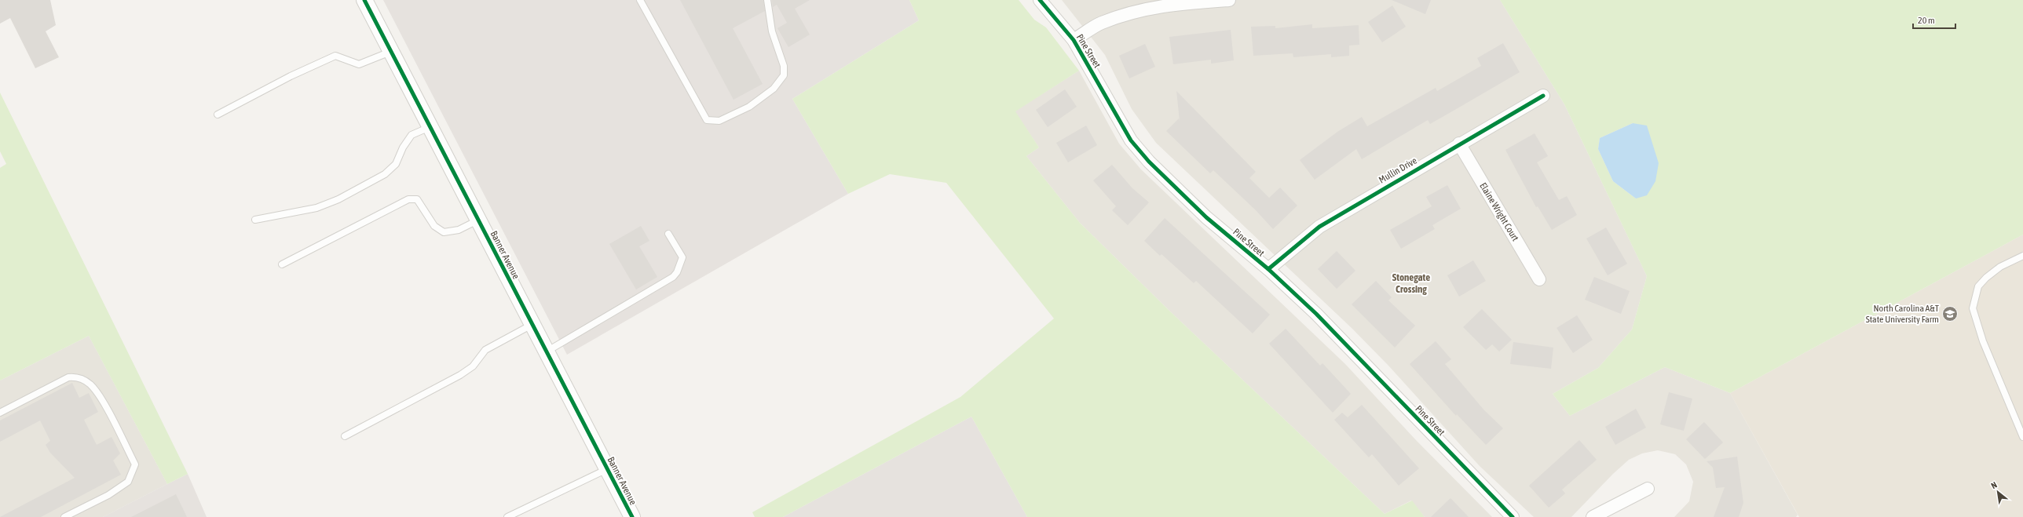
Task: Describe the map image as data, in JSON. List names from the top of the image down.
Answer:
{
  "streets": {
    "street": [
      "Pine Street",
      "Mullin Drive",
      "Elaine Wright Court",
      "Banner Avenue"
    ]
  },
  "crossings": [
    ["Pine Street", "Mullin Drive"],
    ["Mullin Drive", "Elaine Wright Court"]
  ],
  "districts": ["Stonegate Crossing"],
  "places": {
    "school or university": ["North Carolina A&T State University Farm"]
  },
  "scale_bar": "20 m",
  "north": "top left"
}
